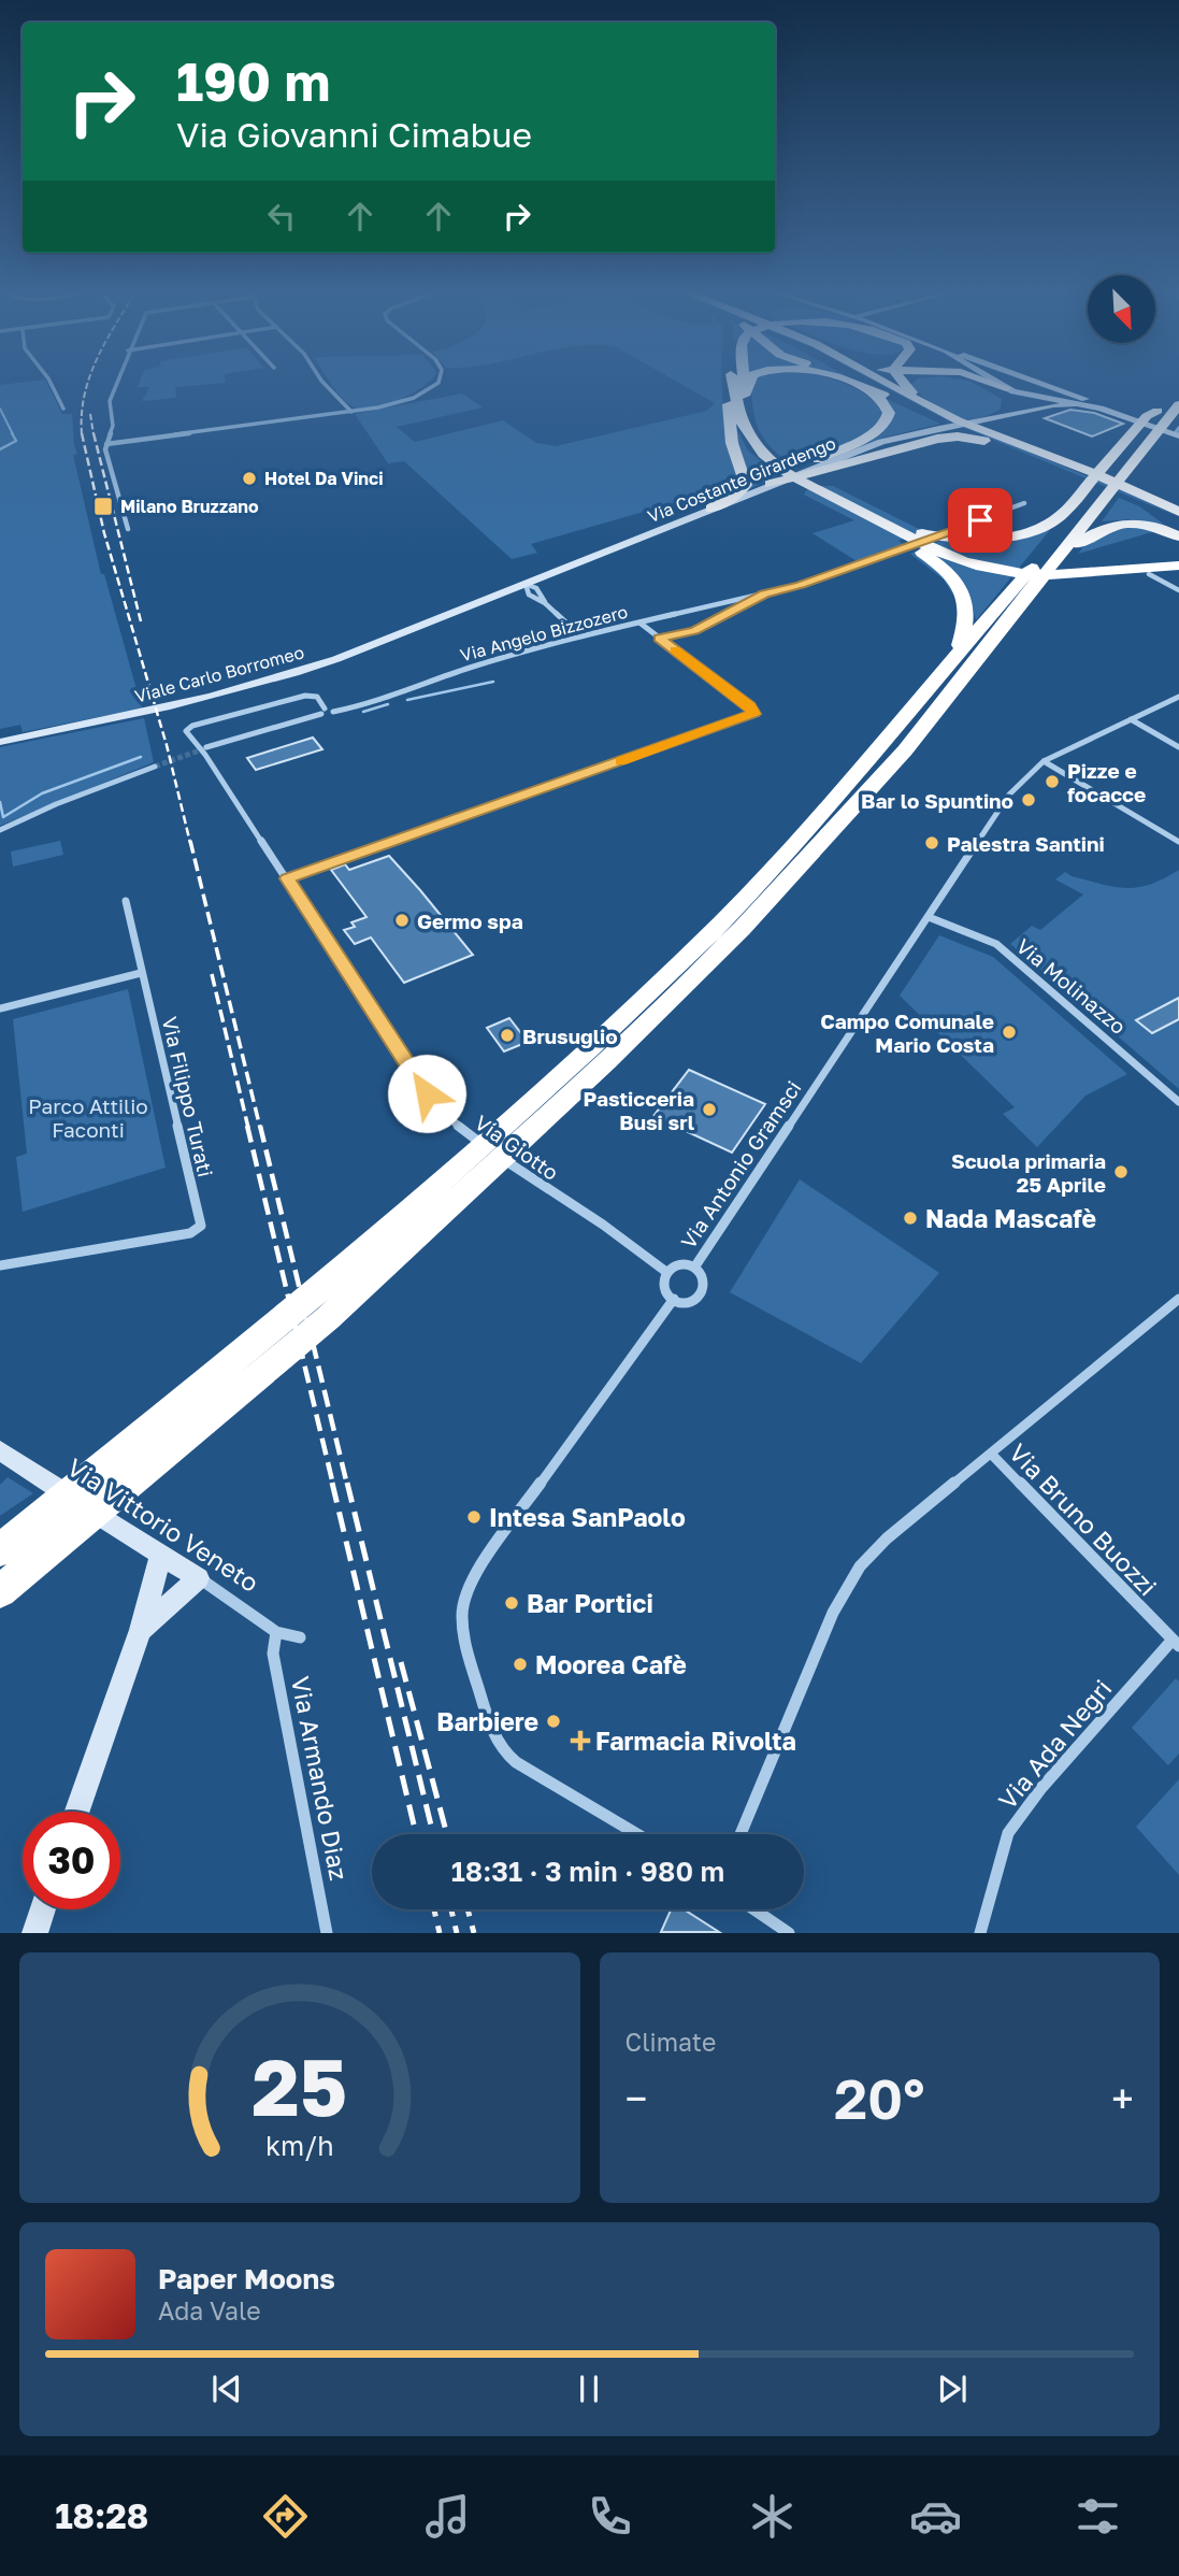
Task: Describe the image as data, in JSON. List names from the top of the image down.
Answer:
{
  "streets": {
    "street": [
      "Via Costante Girardengo",
      "Via Angelo Bizzozero",
      "Viale Carlo Borromeo",
      "Via Molinazzo",
      "Via Filippo Turati",
      "Via Giotto",
      "Via Antonio Gramsci",
      "Via Bruno Buozzi",
      "Via Vittorio Veneto",
      "Via Ada Negri",
      "Via Armando Diaz"
    ]
  },
  "crossings": [
    ["Via Costante Girardengo", "Viale Carlo Borromeo"],
    ["Via Angelo Bizzozero", "Via Giotto"],
    ["Via Molinazzo", "Via Antonio Gramsci"],
    ["Via Giotto", "Via Antonio Gramsci"],
    ["Via Bruno Buozzi", "Via Ada Negri"],
    ["Via Vittorio Veneto", "Via Armando Diaz"]
  ],
  "parks": ["Parco Attilio Faconti"],
  "places": {
    "other": [
      "Hotel Da Vinci",
      "Pizze e focacce",
      "Bar lo Spuntino",
      "Palestra Santini",
      "Germo spa",
      "Campo Comunale Mario Costa",
      "Brusuglio",
      "Pasticceria Busi srl",
      "Scuola primaria 25 Aprile",
      "Nada Mascafè",
      "Intesa SanPaolo",
      "Bar Portici",
      "Moorea Cafè",
      "Barbiere"
    ],
    "transit": ["Milano Bruzzano"],
    "health": ["Farmacia Rivolta"]
  },
  "north": "bottom right",
  "page": {
    "turn": ["190 m", "Via Giovanni Cimabue"],
    "limit": "30",
    "trip": "18:31 · 3 min · 980 m",
    "tile": "Climate",
    "heat": ["−", "20°", "+"],
    "song": ["Paper Moons", "Ada Vale"],
    "tabs": "18:28",
    "gauge": ["25", "km/h"]
  }
}
